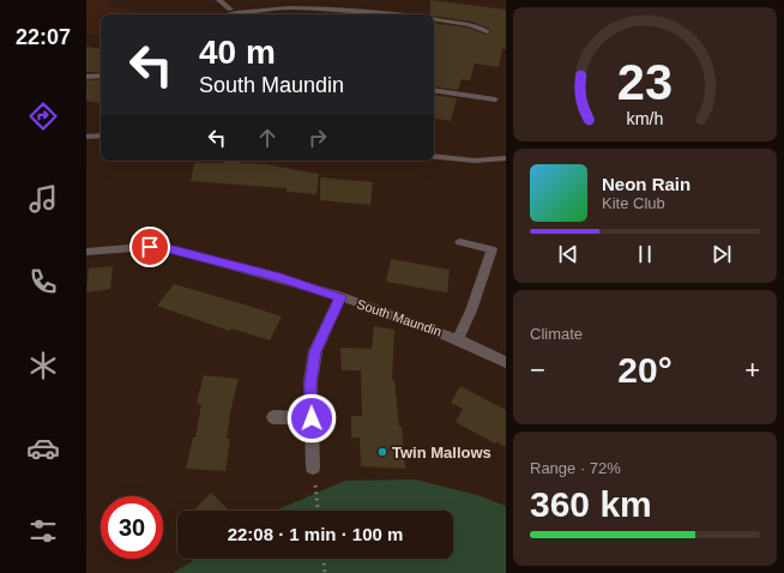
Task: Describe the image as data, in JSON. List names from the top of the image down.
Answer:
{
  "streets": {
    "street": ["South Maundin"]
  },
  "places": ["Twin Mallows"],
  "page": {
    "tabs": "22:07",
    "turn": ["40 m", "South Maundin"],
    "song": ["Neon Rain", "Kite Club"],
    "tile": [
      "Climate",
      ["Range · 72%", "360 km"]
    ],
    "heat": ["−", "20°", "+"],
    "limit": "30",
    "trip": "22:08 · 1 min · 100 m",
    "gauge": ["23", "km/h"]
  }
}
